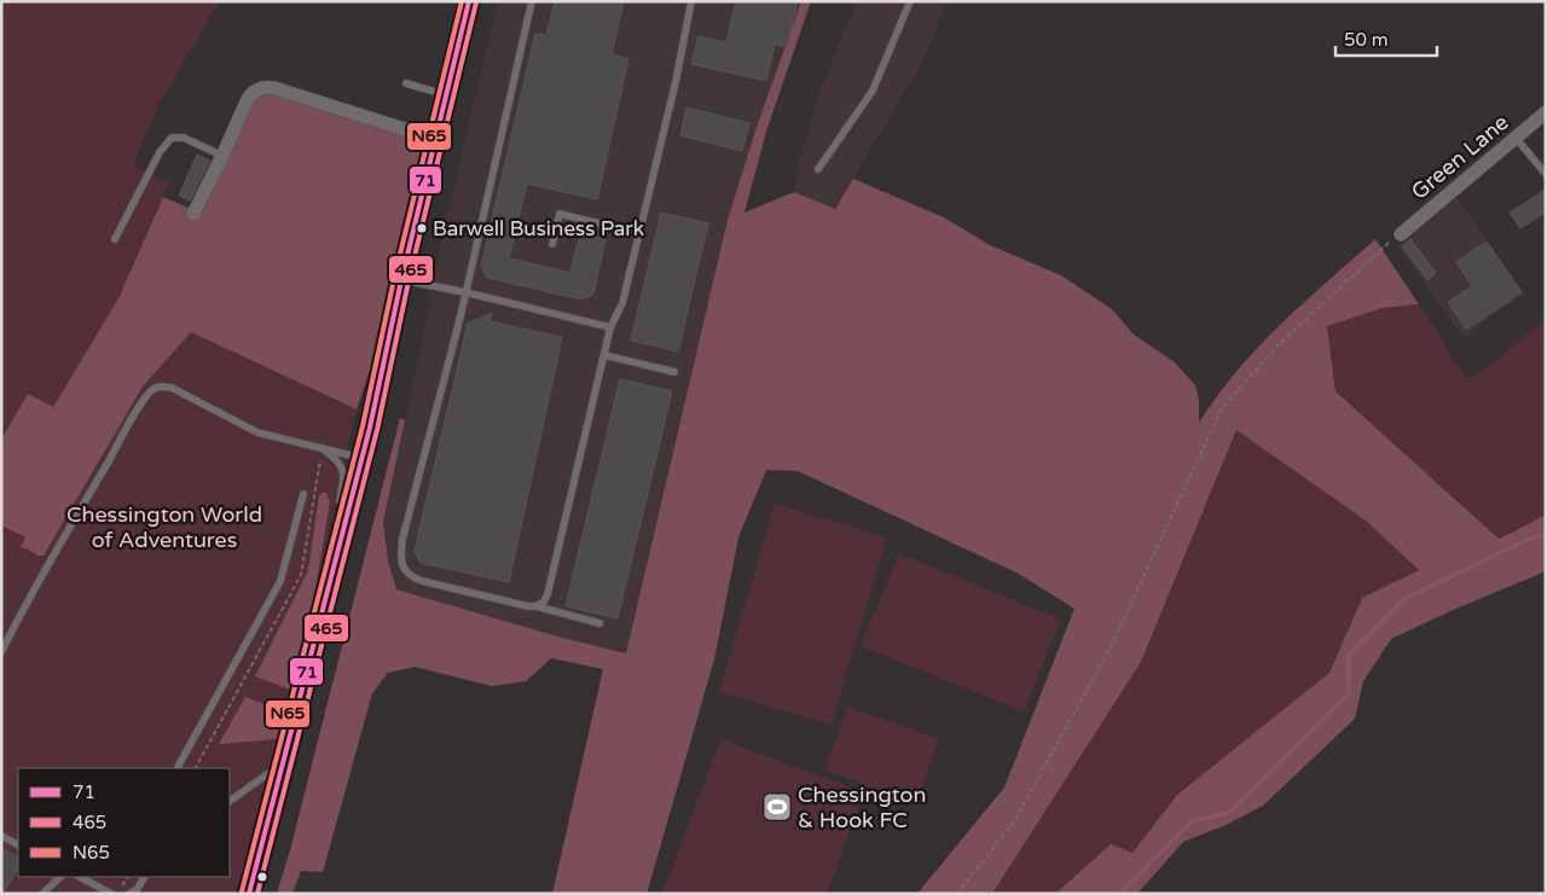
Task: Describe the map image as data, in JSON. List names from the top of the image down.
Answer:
{
  "streets": {
    "street": ["Green Lane"]
  },
  "parks": ["Chessington World of Adventures"],
  "places": {
    "other": ["Barwell Business Park"],
    "sports": ["Chessington & Hook FC"]
  },
  "lines": ["transit line 71", "transit line N65", "transit line 465"],
  "legend": ["71", "465", "N65"],
  "scale_bar": "50 m"
}
